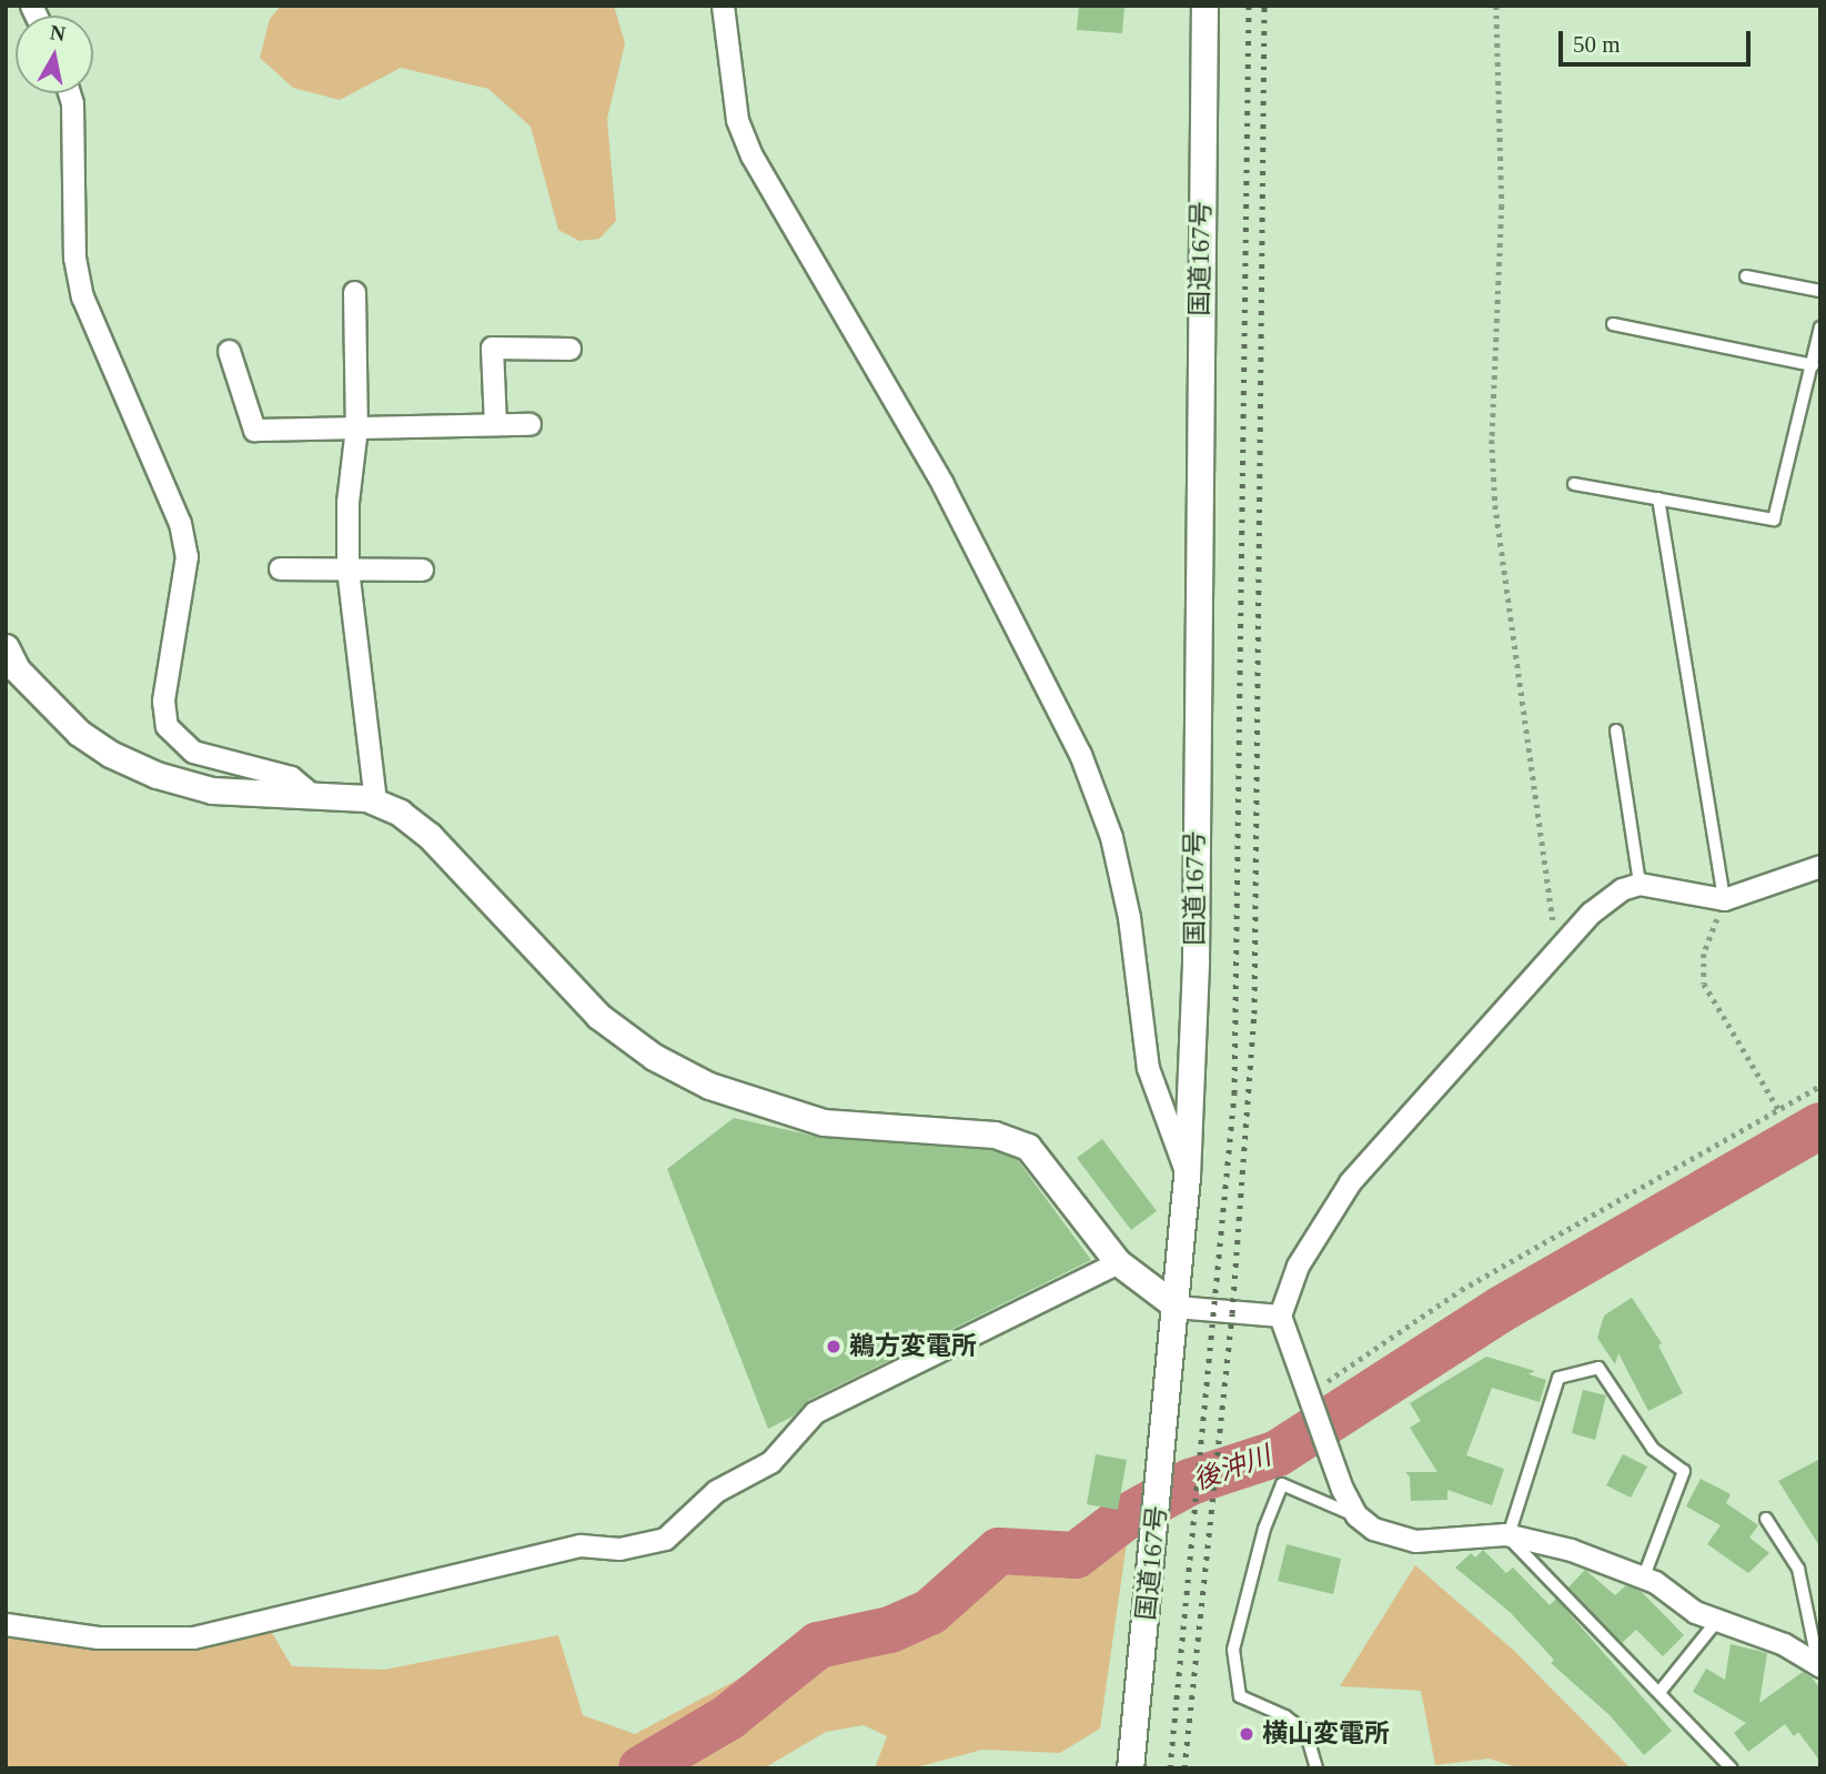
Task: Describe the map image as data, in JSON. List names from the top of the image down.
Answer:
{
  "streets": {
    "street": ["国道167号"]
  },
  "water": ["後沖川"],
  "places": ["鵜方変電所", "横山変電所"],
  "scale_bar": "50 m",
  "north": "top"
}
